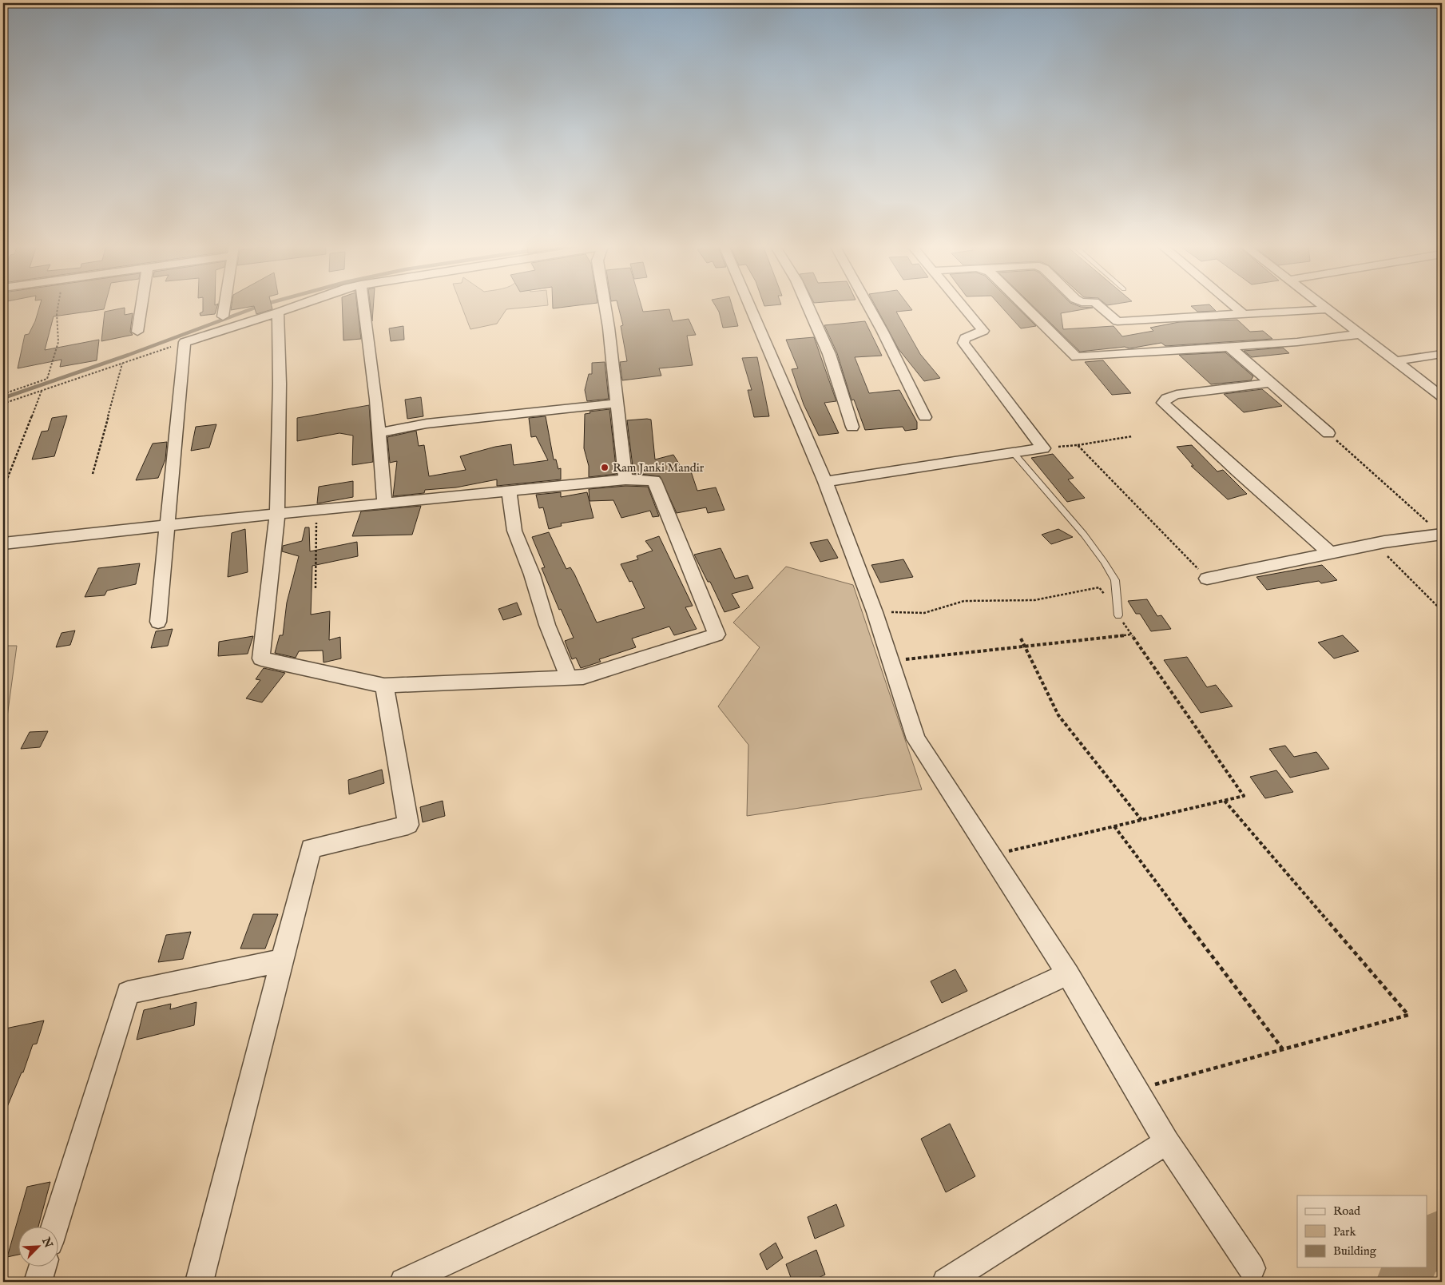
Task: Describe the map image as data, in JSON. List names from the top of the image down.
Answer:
{
  "places": ["Ram Janki Mandir"],
  "legend": ["Road", "Park", "Building"],
  "north": "top right"
}
